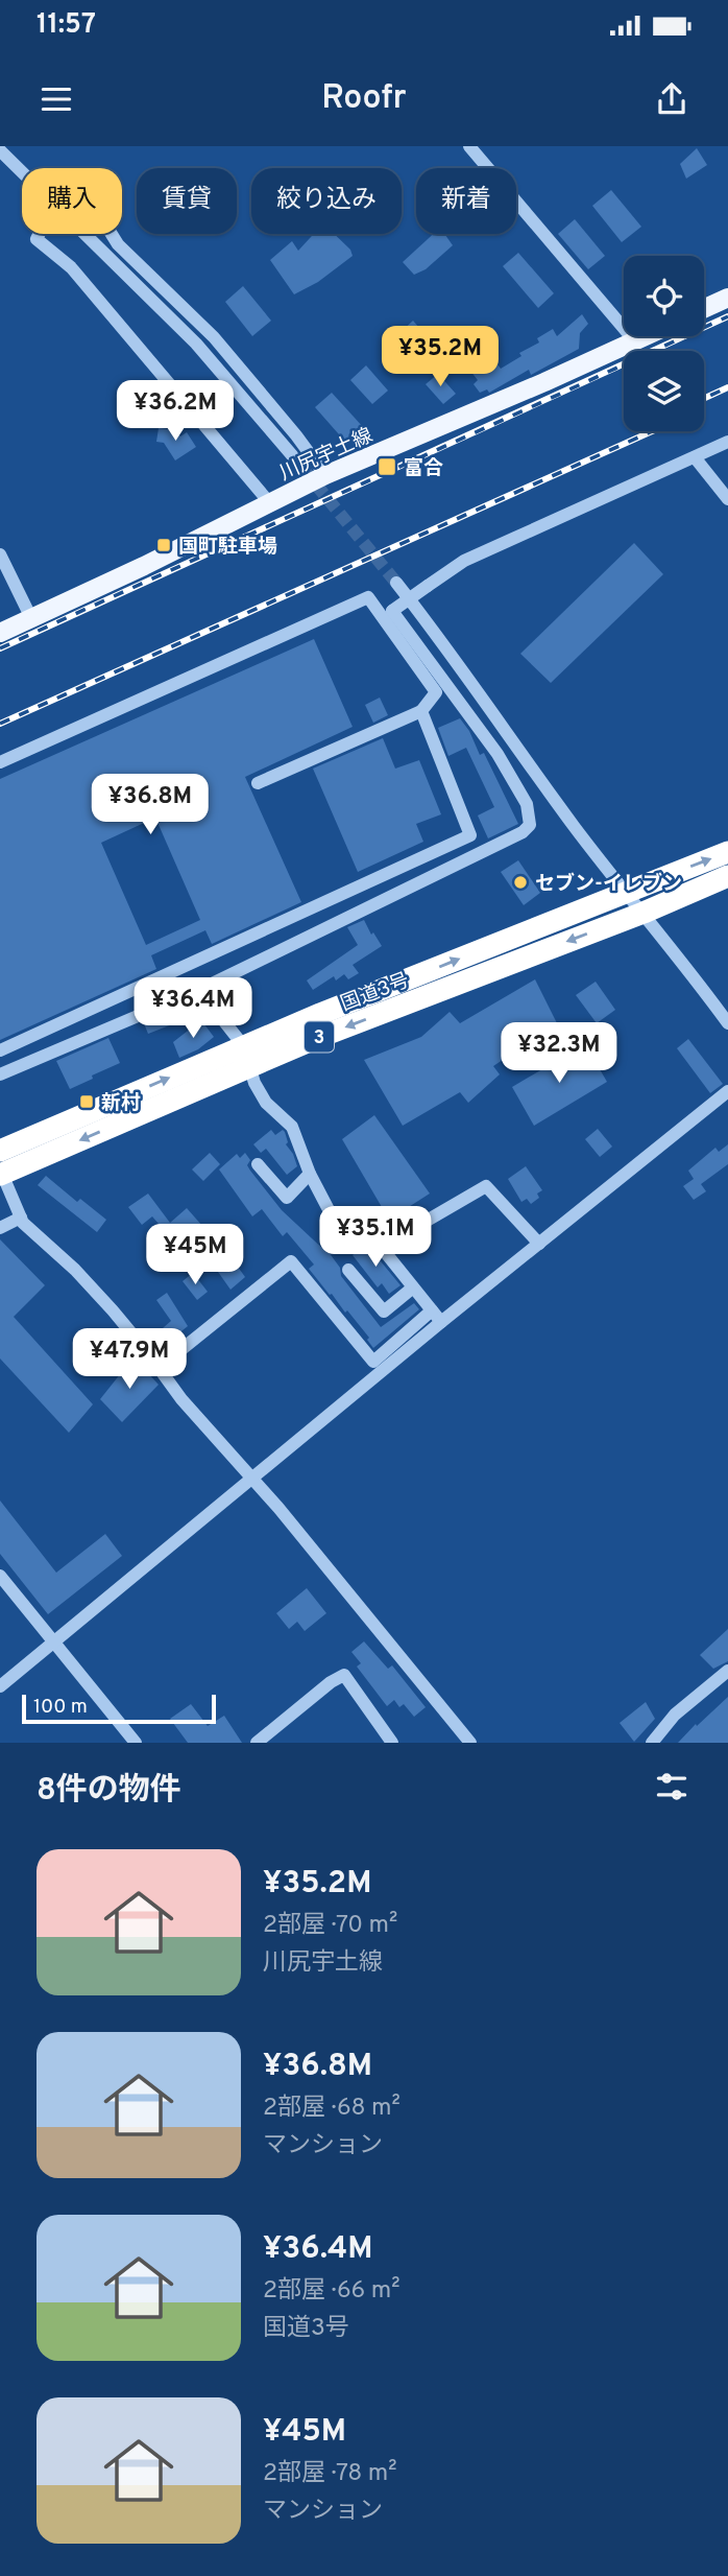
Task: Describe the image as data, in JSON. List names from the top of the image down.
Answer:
{
  "streets": {
    "highway": ["国道3号", "3"],
    "main road": ["川尻宇土線"]
  },
  "places": {
    "transit": ["富合", "国町駐車場", "新村"],
    "other": ["セブン-イレブン"]
  },
  "scale_bar": "100 m",
  "page": {
    "status": "11:57",
    "header": "Roofr",
    "chip": [
      "購入",
      "賃貸",
      "絞り込み",
      "新着"
    ],
    "price": [
      "¥35.2M",
      "¥36.2M",
      "¥36.8M",
      "¥36.4M",
      "¥32.3M",
      "¥35.1M",
      "¥45M",
      "¥47.9M"
    ],
    "scale": "100 m",
    "heading": "8件の物件",
    "list": [
      {
        "name": "¥35.2M",
        "note": "2部屋 · 70 m² · 川尻宇土線"
      },
      {
        "name": "¥36.8M",
        "note": "2部屋 · 68 m² · マンション"
      },
      {
        "name": "¥36.4M",
        "note": "2部屋 · 66 m² · 国道3号"
      },
      {
        "name": "¥45M",
        "note": "2部屋 · 78 m² · マンション"
      }
    ]
  }
}
